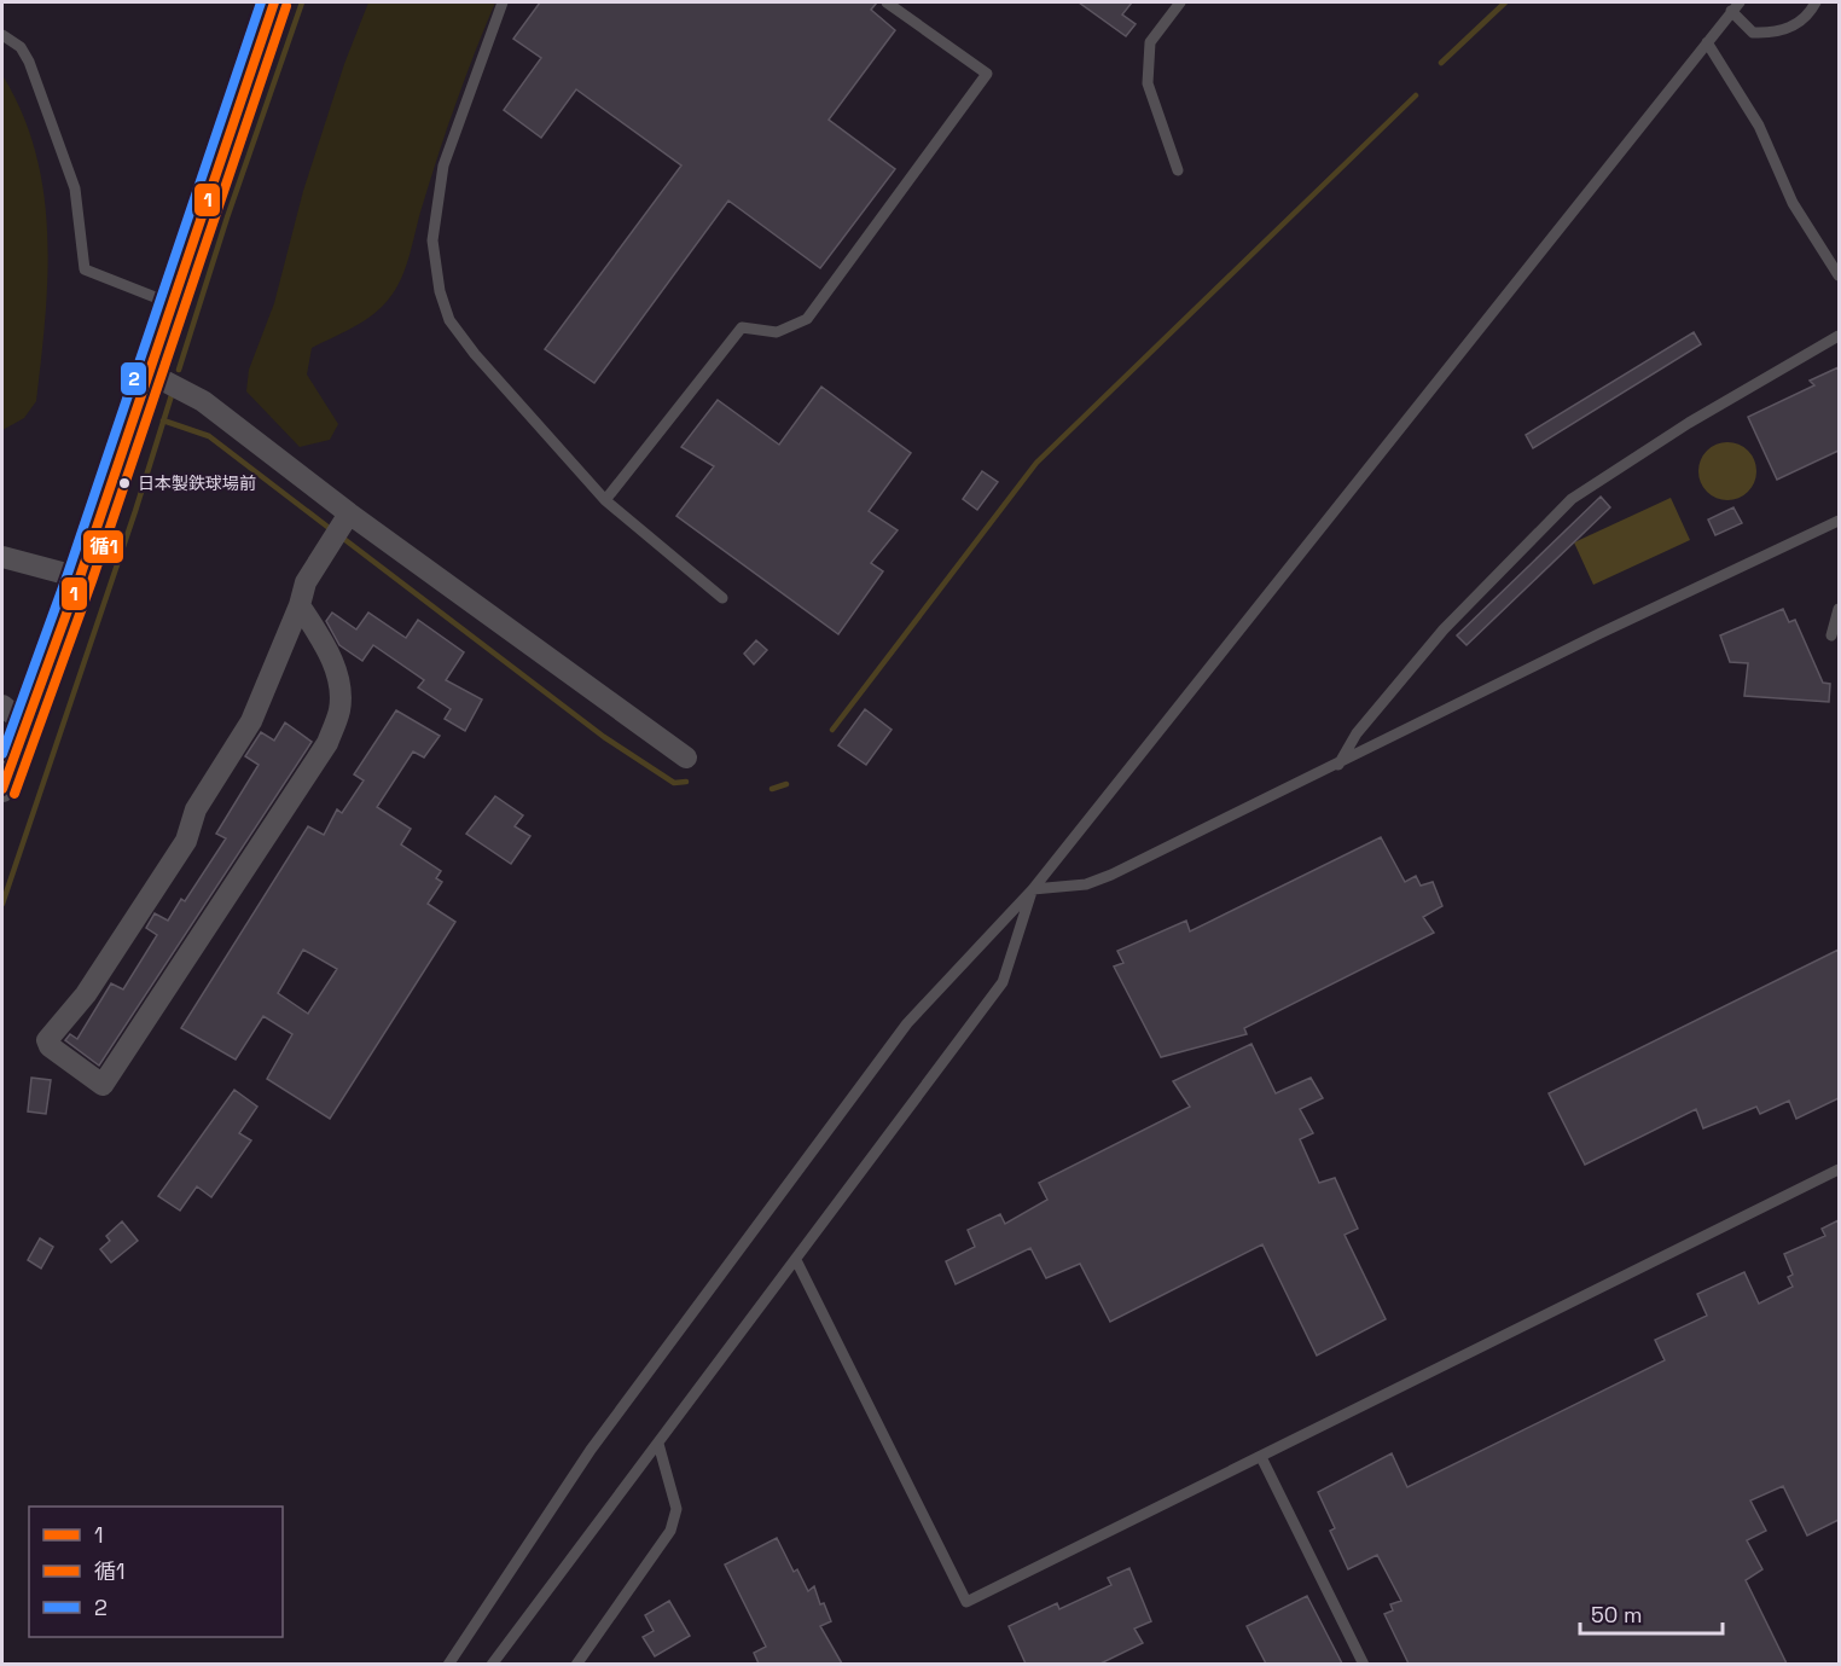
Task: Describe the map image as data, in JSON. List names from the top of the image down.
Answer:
{
  "places": ["日本製鉄球場前"],
  "lines": ["transit line 1", "transit line 2", "transit line 循1"],
  "legend": ["1", "循1", "2"],
  "scale_bar": "50 m"
}
